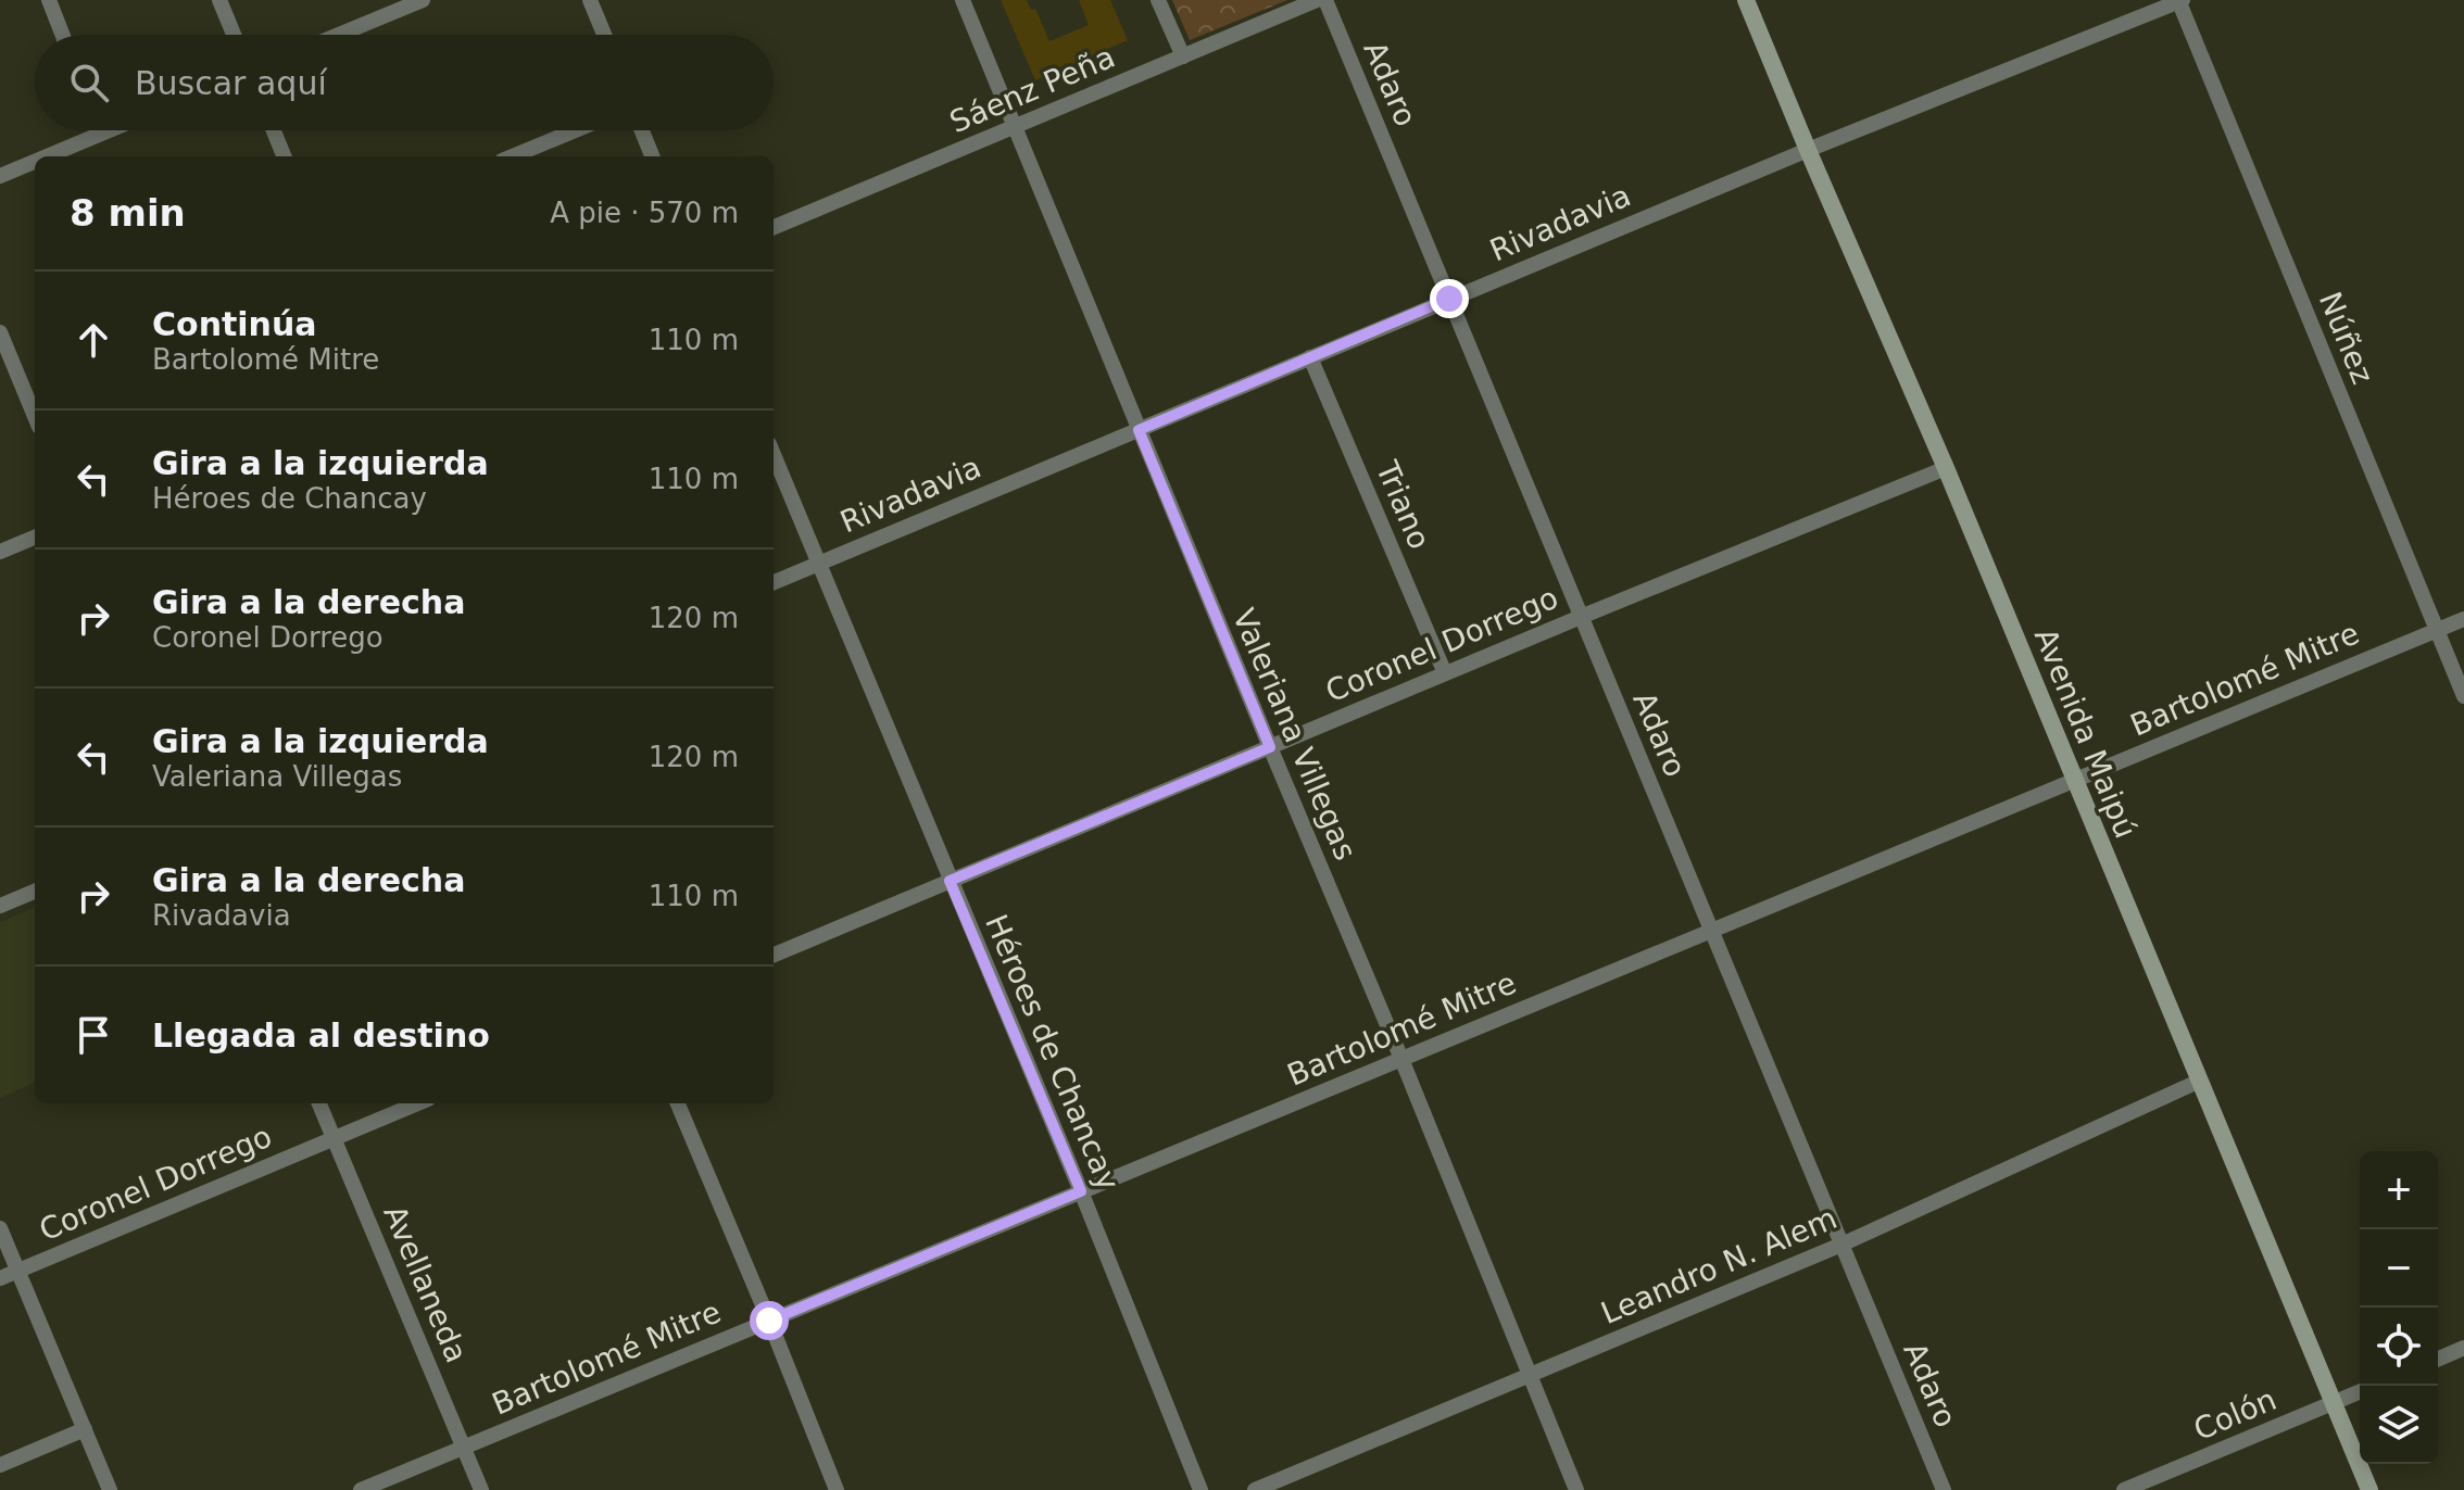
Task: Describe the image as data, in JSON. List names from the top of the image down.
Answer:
{
  "streets": {
    "main road": ["Avenida Maipú"],
    "street": [
      "Adaro",
      "Sáenz Peña",
      "Rivadavia",
      "Núñez",
      "Triano",
      "Coronel Dorrego",
      "Bartolomé Mitre",
      "Valeriana Villegas",
      "Héroes de Chancay",
      "Leandro N. Alem",
      "Avellaneda",
      "Colón"
    ]
  },
  "crossings": [
    ["Adaro", "Rivadavia"],
    ["Adaro", "Coronel Dorrego"],
    ["Adaro", "Bartolomé Mitre"],
    ["Adaro", "Leandro N. Alem"],
    ["Sáenz Peña", "Valeriana Villegas"],
    ["Rivadavia", "Núñez"],
    ["Rivadavia", "Triano"],
    ["Rivadavia", "Avenida Maipú"],
    ["Rivadavia", "Valeriana Villegas"],
    ["Rivadavia", "Héroes de Chancay"],
    ["Núñez", "Bartolomé Mitre"],
    ["Triano", "Coronel Dorrego"],
    ["Coronel Dorrego", "Avenida Maipú"],
    ["Coronel Dorrego", "Valeriana Villegas"],
    ["Coronel Dorrego", "Héroes de Chancay"],
    ["Coronel Dorrego", "Avellaneda"],
    ["Bartolomé Mitre", "Avenida Maipú"],
    ["Bartolomé Mitre", "Valeriana Villegas"],
    ["Bartolomé Mitre", "Héroes de Chancay"],
    ["Bartolomé Mitre", "Avellaneda"],
    ["Avenida Maipú", "Leandro N. Alem"],
    ["Avenida Maipú", "Colón"],
    ["Valeriana Villegas", "Leandro N. Alem"]
  ],
  "page": {
    "search": "Buscar aquí",
    "heading": ["8 min", "A pie · 570 m"],
    "list": [
      ["Continúa", "Bartolomé Mitre", "110 m"],
      ["Gira a la izquierda", "Héroes de Chancay", "110 m"],
      ["Gira a la derecha", "Coronel Dorrego", "120 m"],
      ["Gira a la izquierda", "Valeriana Villegas", "120 m"],
      ["Gira a la derecha", "Rivadavia", "110 m"],
      "Llegada al destino"
    ],
    "map_buttons": ["+", "−"]
  }
}
